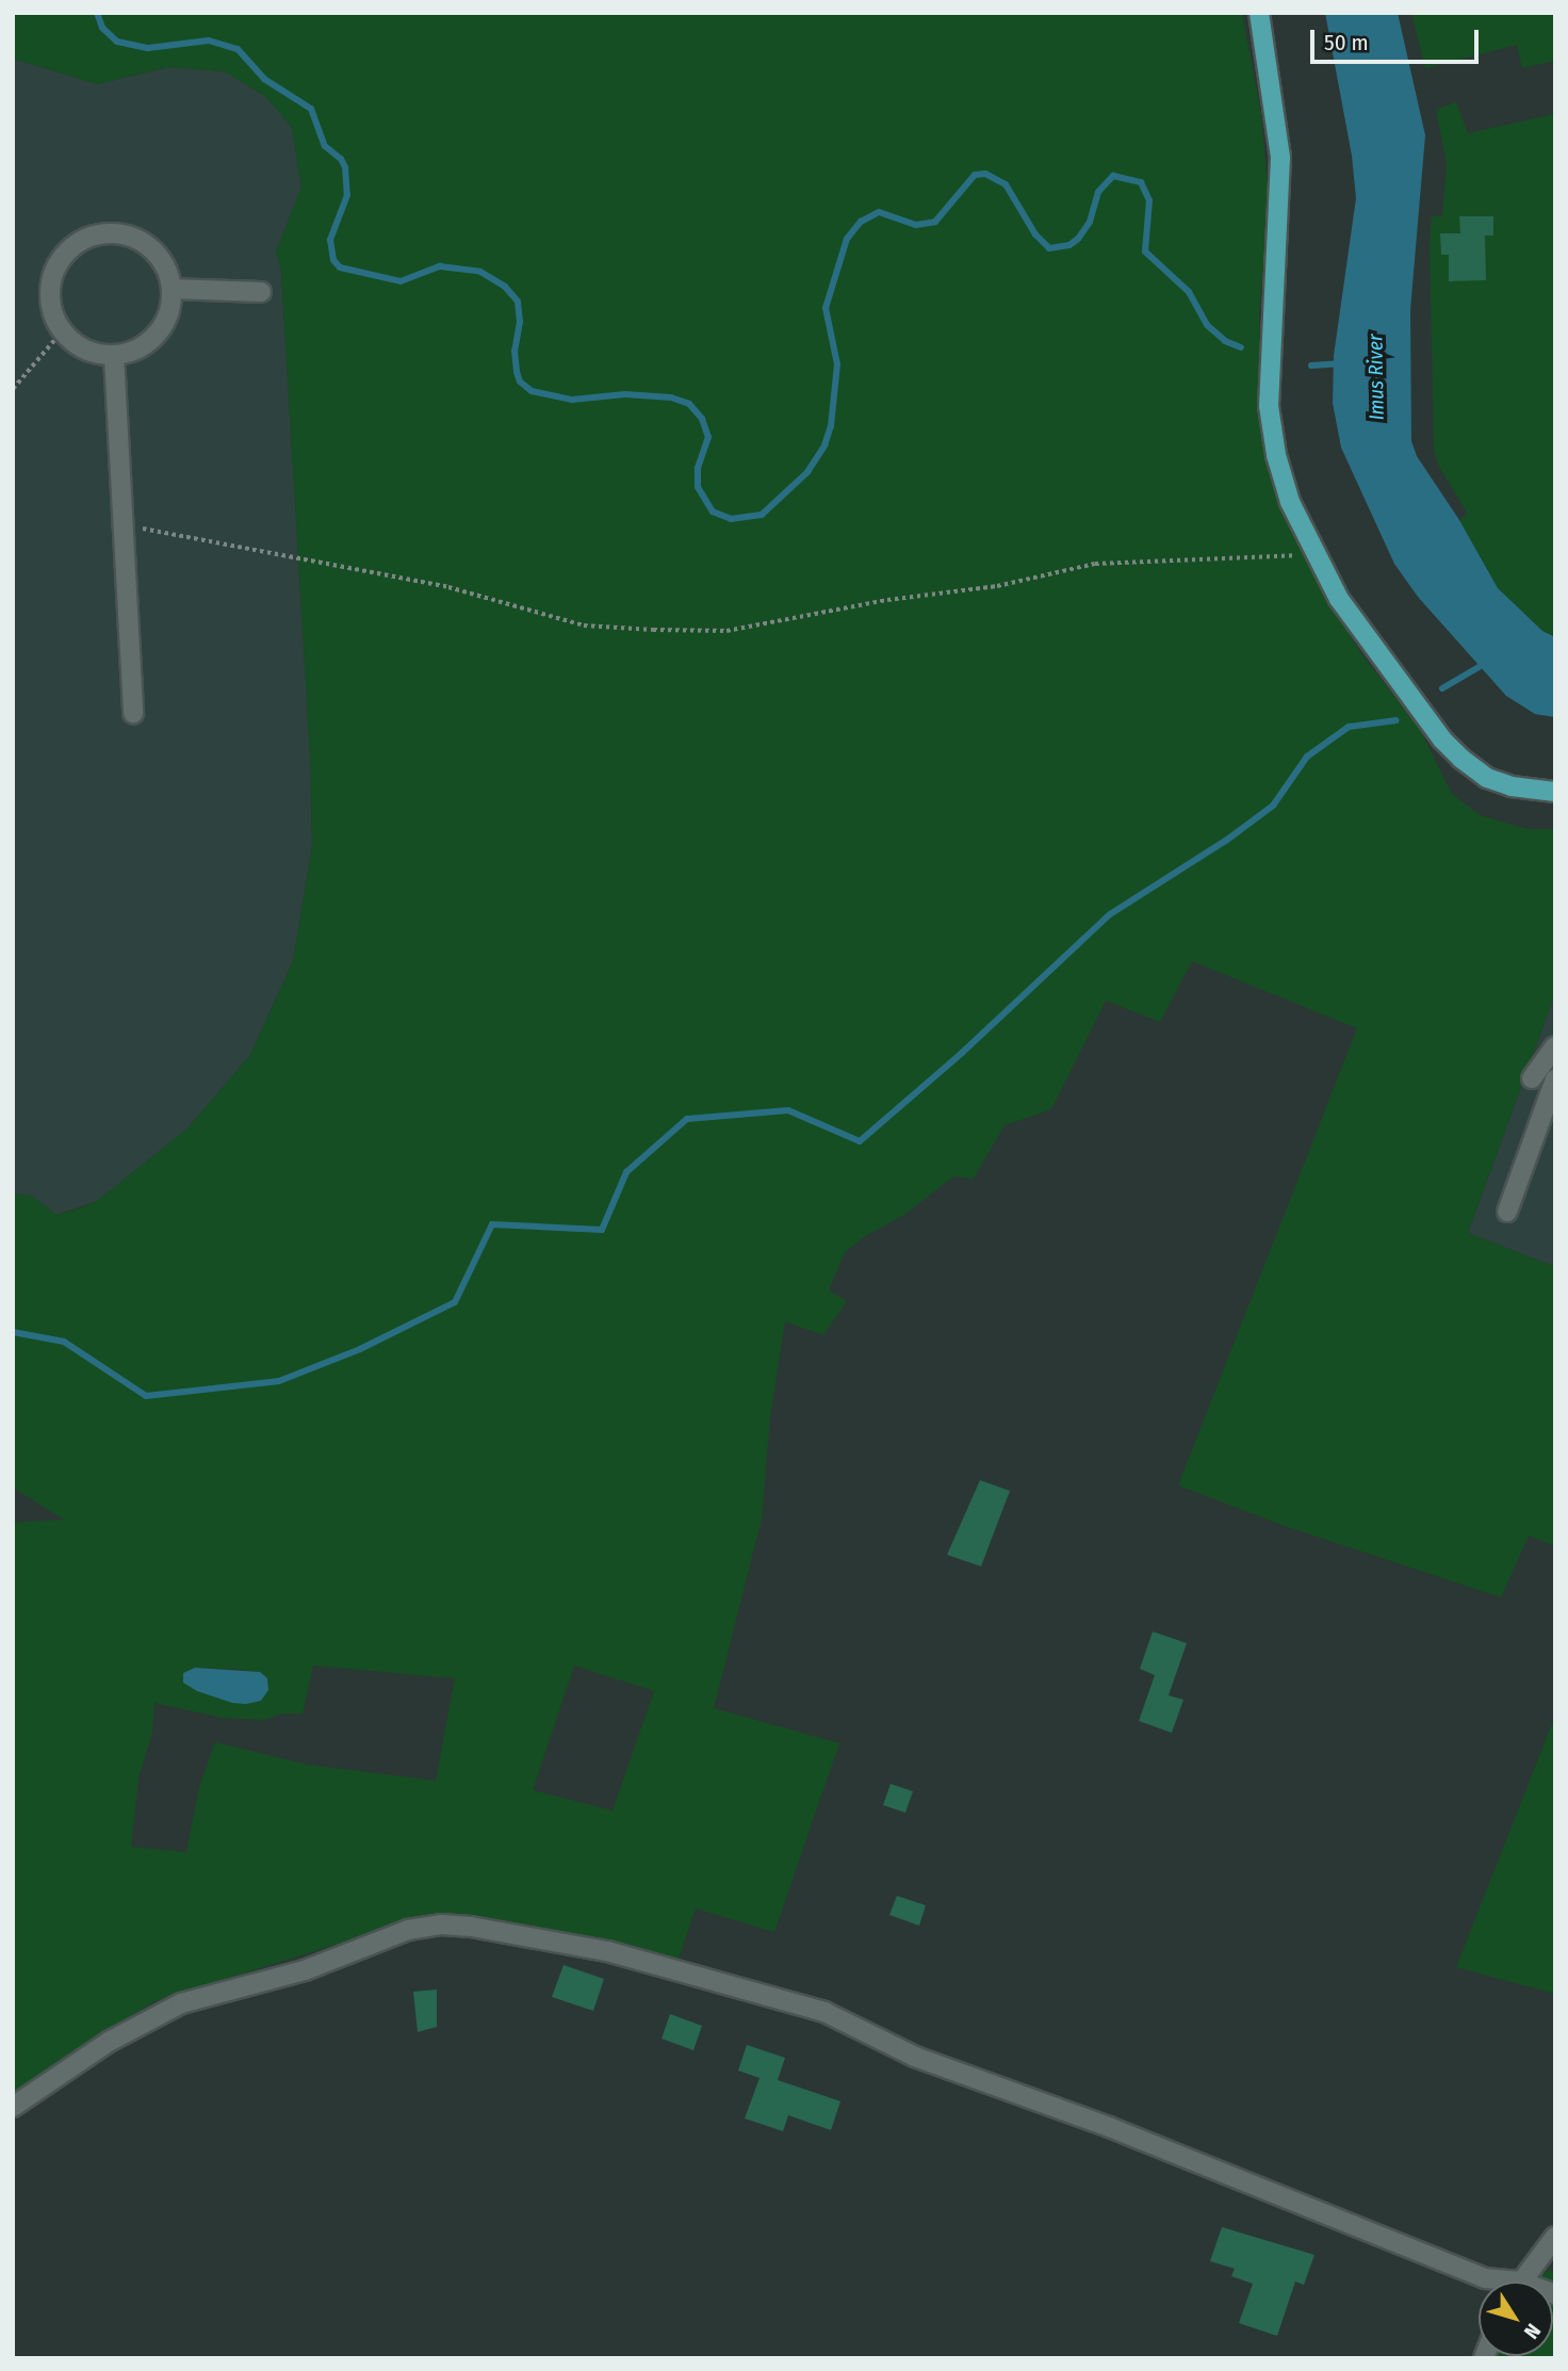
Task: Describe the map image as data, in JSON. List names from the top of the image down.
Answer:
{
  "water": ["Imus River"],
  "scale_bar": "50 m",
  "north": "bottom right"
}
